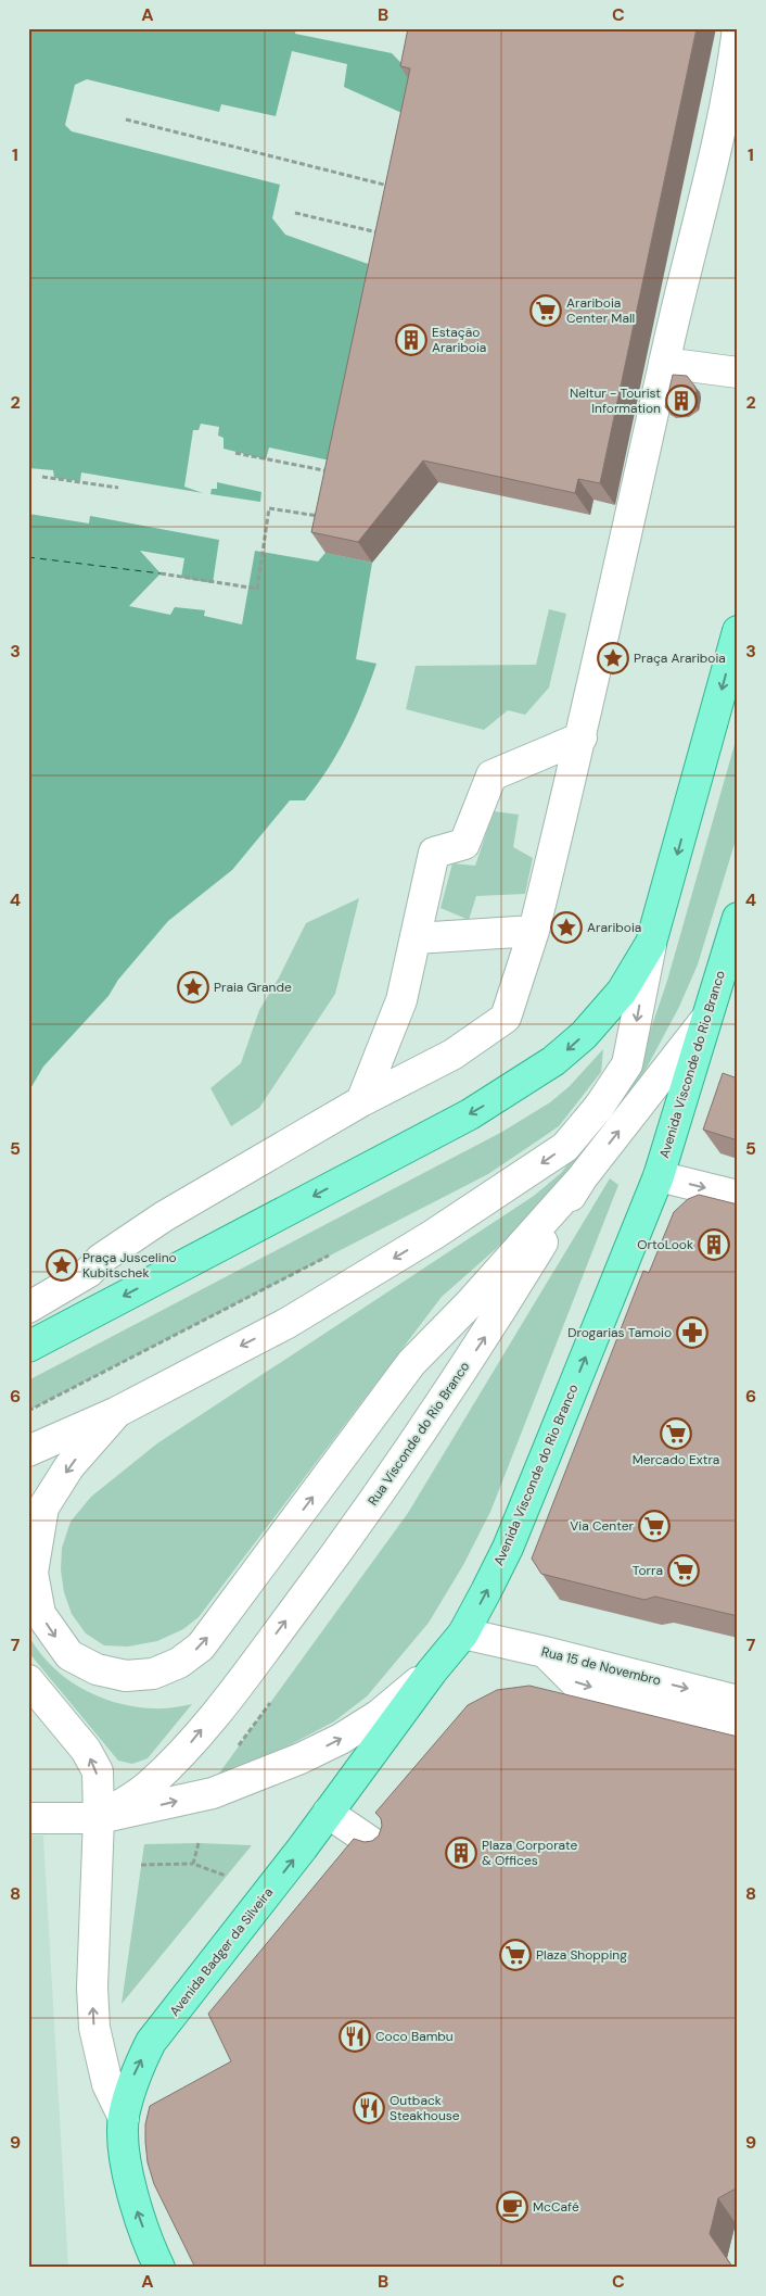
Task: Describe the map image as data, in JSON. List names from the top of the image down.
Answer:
{
  "streets": {
    "main road": ["Avenida Visconde do Rio Branco", "Avenida Badger da Silveira"],
    "street": ["Rua Visconde do Rio Branco", "Rua 15 de Novembro"]
  },
  "crossings": [
    ["Avenida Visconde do Rio Branco", "Rua Visconde do Rio Branco"],
    ["Avenida Visconde do Rio Branco", "Rua 15 de Novembro"],
    ["Avenida Visconde do Rio Branco", "Avenida Badger da Silveira"]
  ],
  "one_way": ["Avenida Visconde do Rio Branco", "Avenida Badger da Silveira"],
  "places": {
    "supermarket": [
      "Arariboia Center Mall",
      "Mercado Extra",
      "Via Center",
      "Torra",
      "Plaza Shopping"
    ],
    "building": [
      "Estação Arariboia",
      "Neltur - Tourist Information",
      "OrtoLook",
      "Plaza Corporate & Offices"
    ],
    "place": [
      "Praça Arariboia",
      "Arariboia",
      "Praia Grande",
      "Praça Juscelino Kubitschek"
    ],
    "pharmacy": ["Drogarias Tamoio"],
    "restaurant": ["Coco Bambu", "Outback Steakhouse"],
    "cafe": ["McCafé"]
  },
  "grid": {
    "columns": ["A", "B", "C"],
    "rows": [
      "1",
      "2",
      "3",
      "4",
      "5",
      "6",
      "7",
      "8",
      "9"
    ]
  }
}
